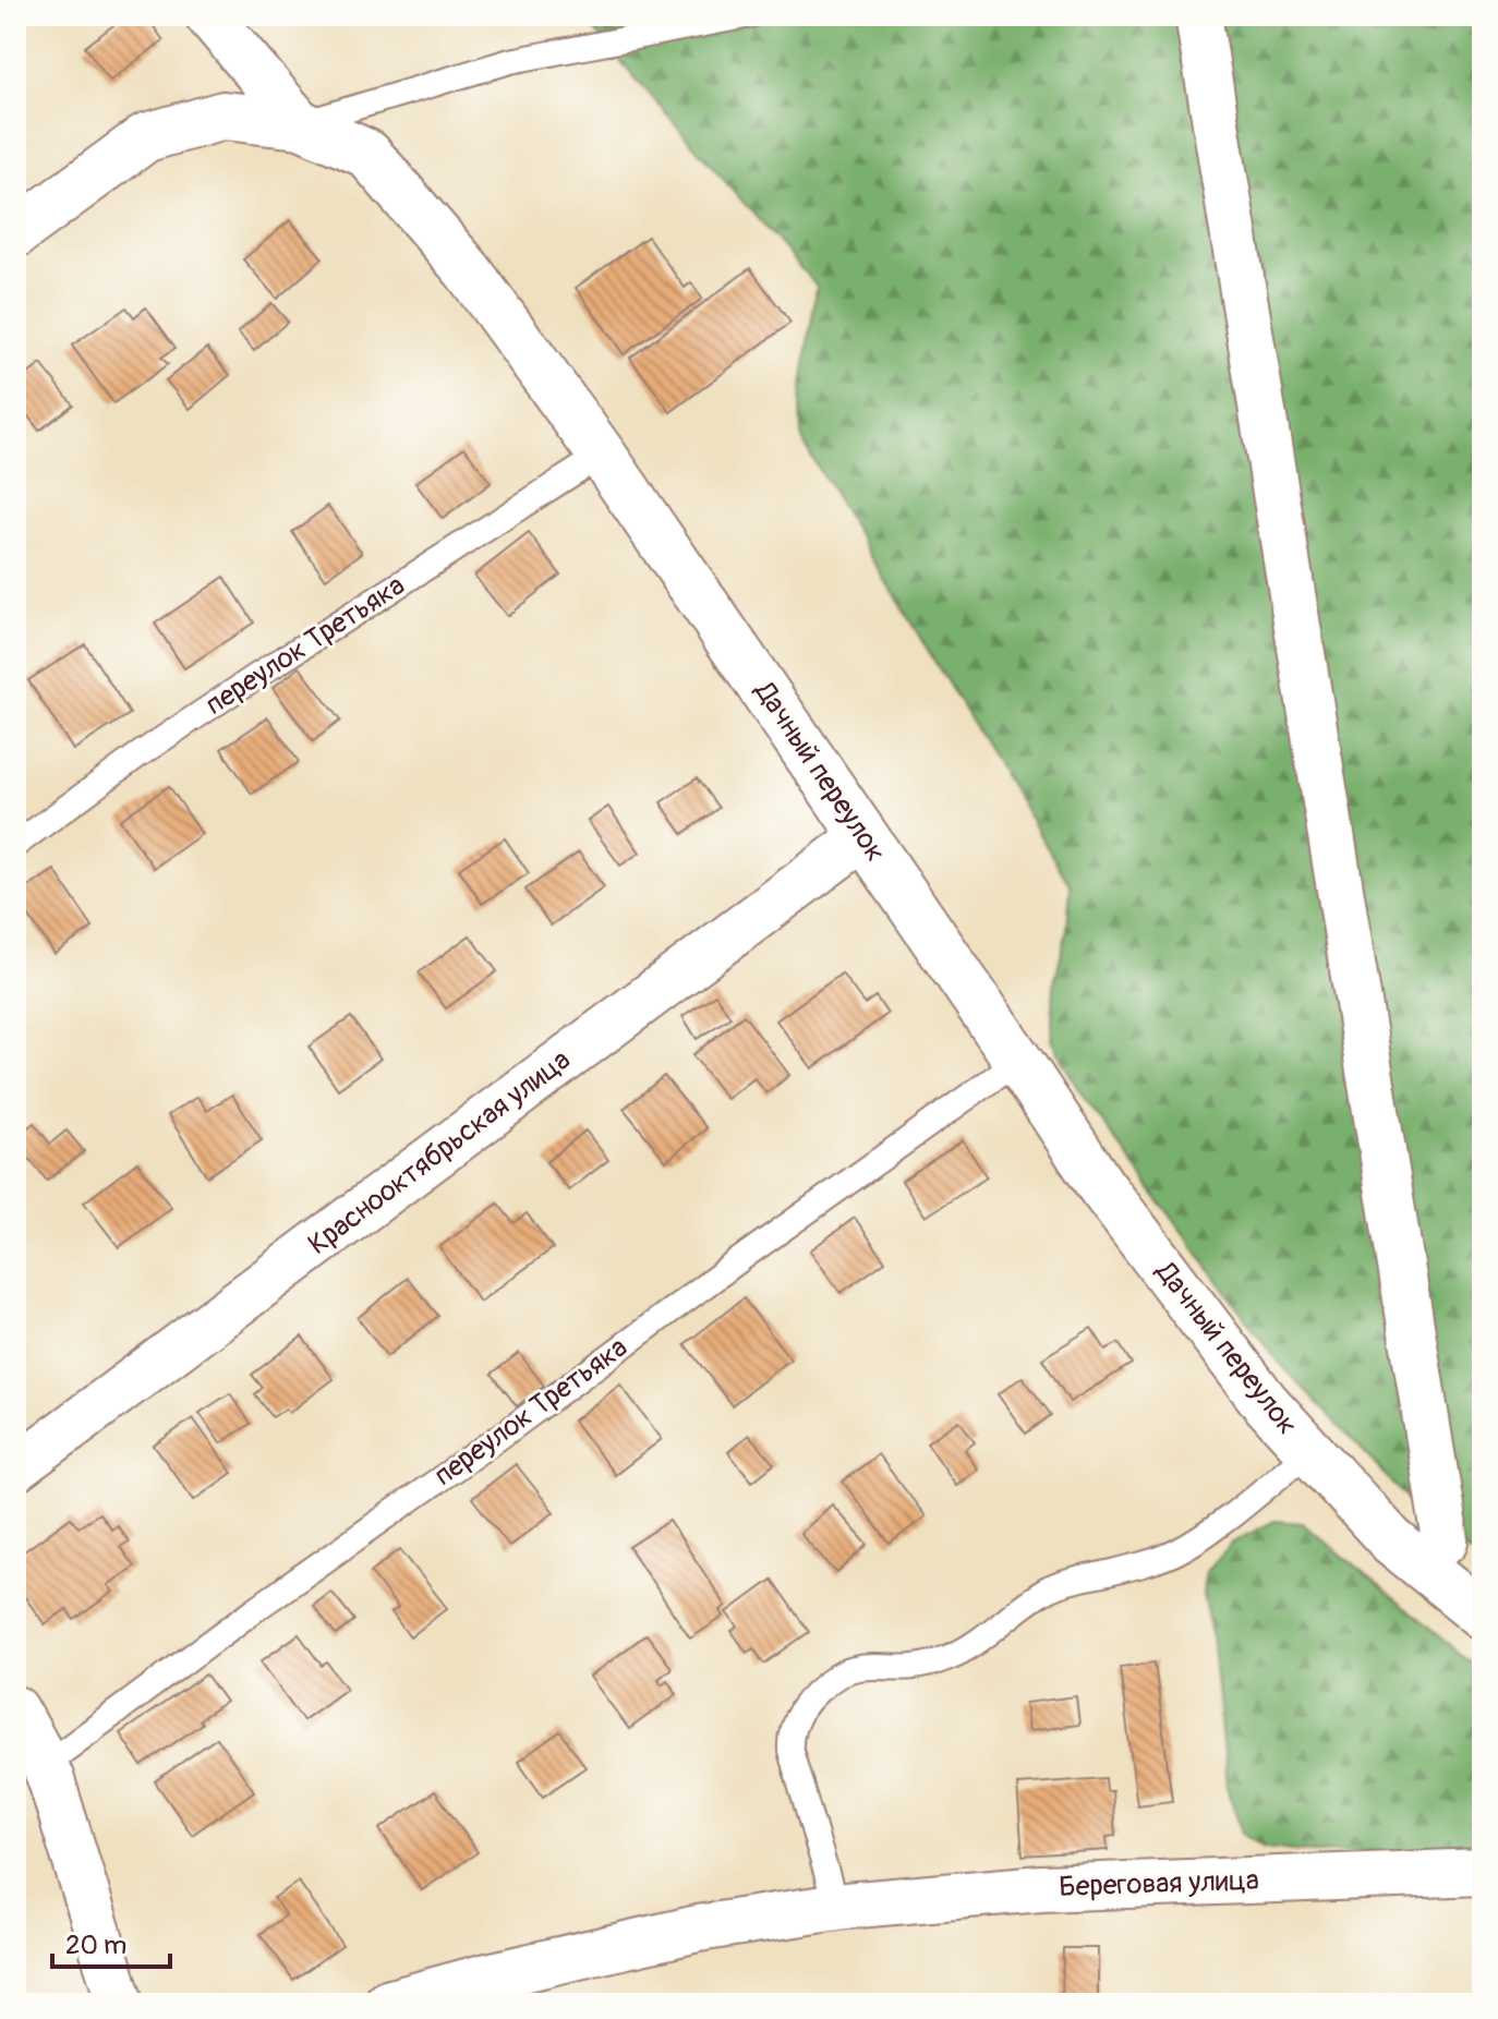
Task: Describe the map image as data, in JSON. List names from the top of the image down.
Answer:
{
  "streets": {
    "main road": ["Дачный переулок"],
    "street": ["Краснооктябрьская улица", "Береговая улица"],
    "lane": ["переулок Третьяка"]
  },
  "crossings": [
    ["переулок Третьяка", "Дачный переулок"],
    ["Дачный переулок", "Краснооктябрьская улица"]
  ],
  "scale_bar": "20 m"
}
